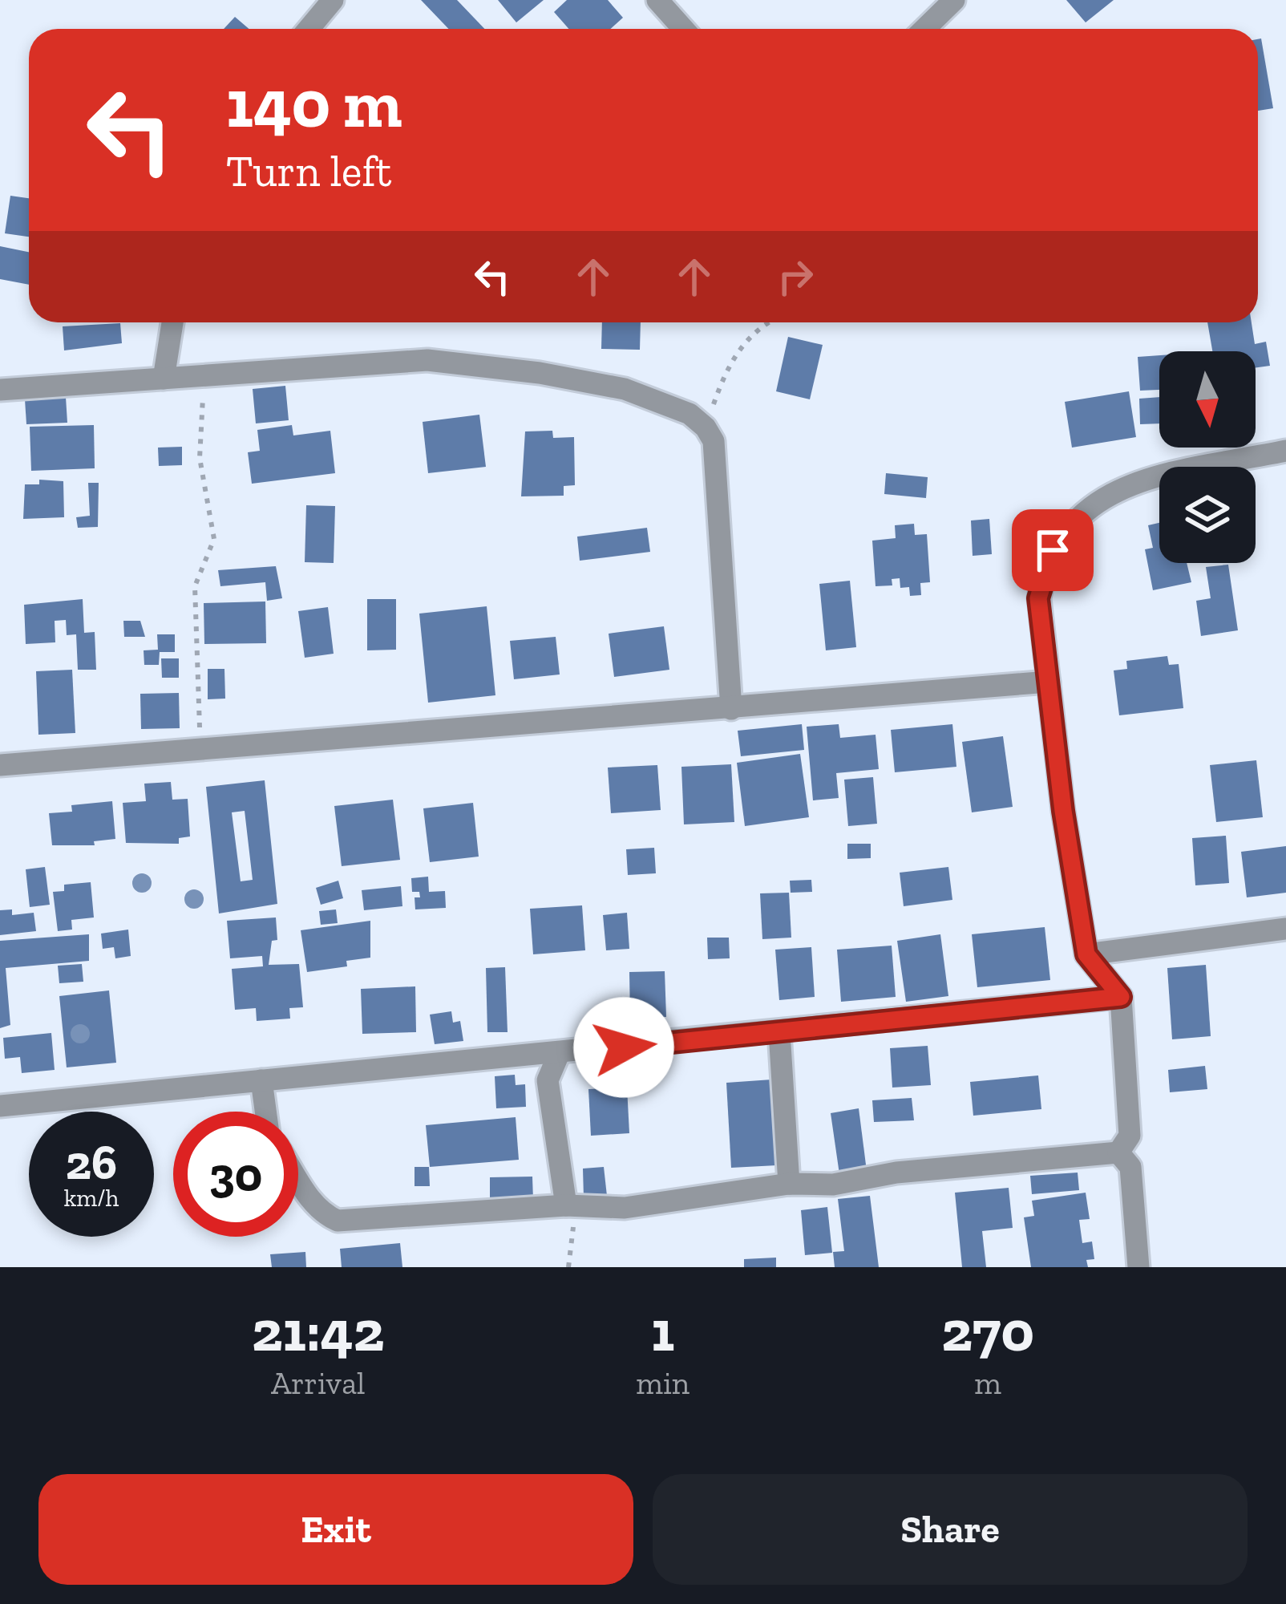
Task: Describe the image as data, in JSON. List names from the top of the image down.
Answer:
{
  "north": "bottom",
  "page": {
    "turn": ["140 m", "Turn left"],
    "speed": "26 km/h",
    "limit": "30",
    "eta": [
      "21:42",
      "Arrival",
      "1",
      "min",
      "270",
      "m"
    ],
    "buttons": ["Exit", "Share"]
  }
}
